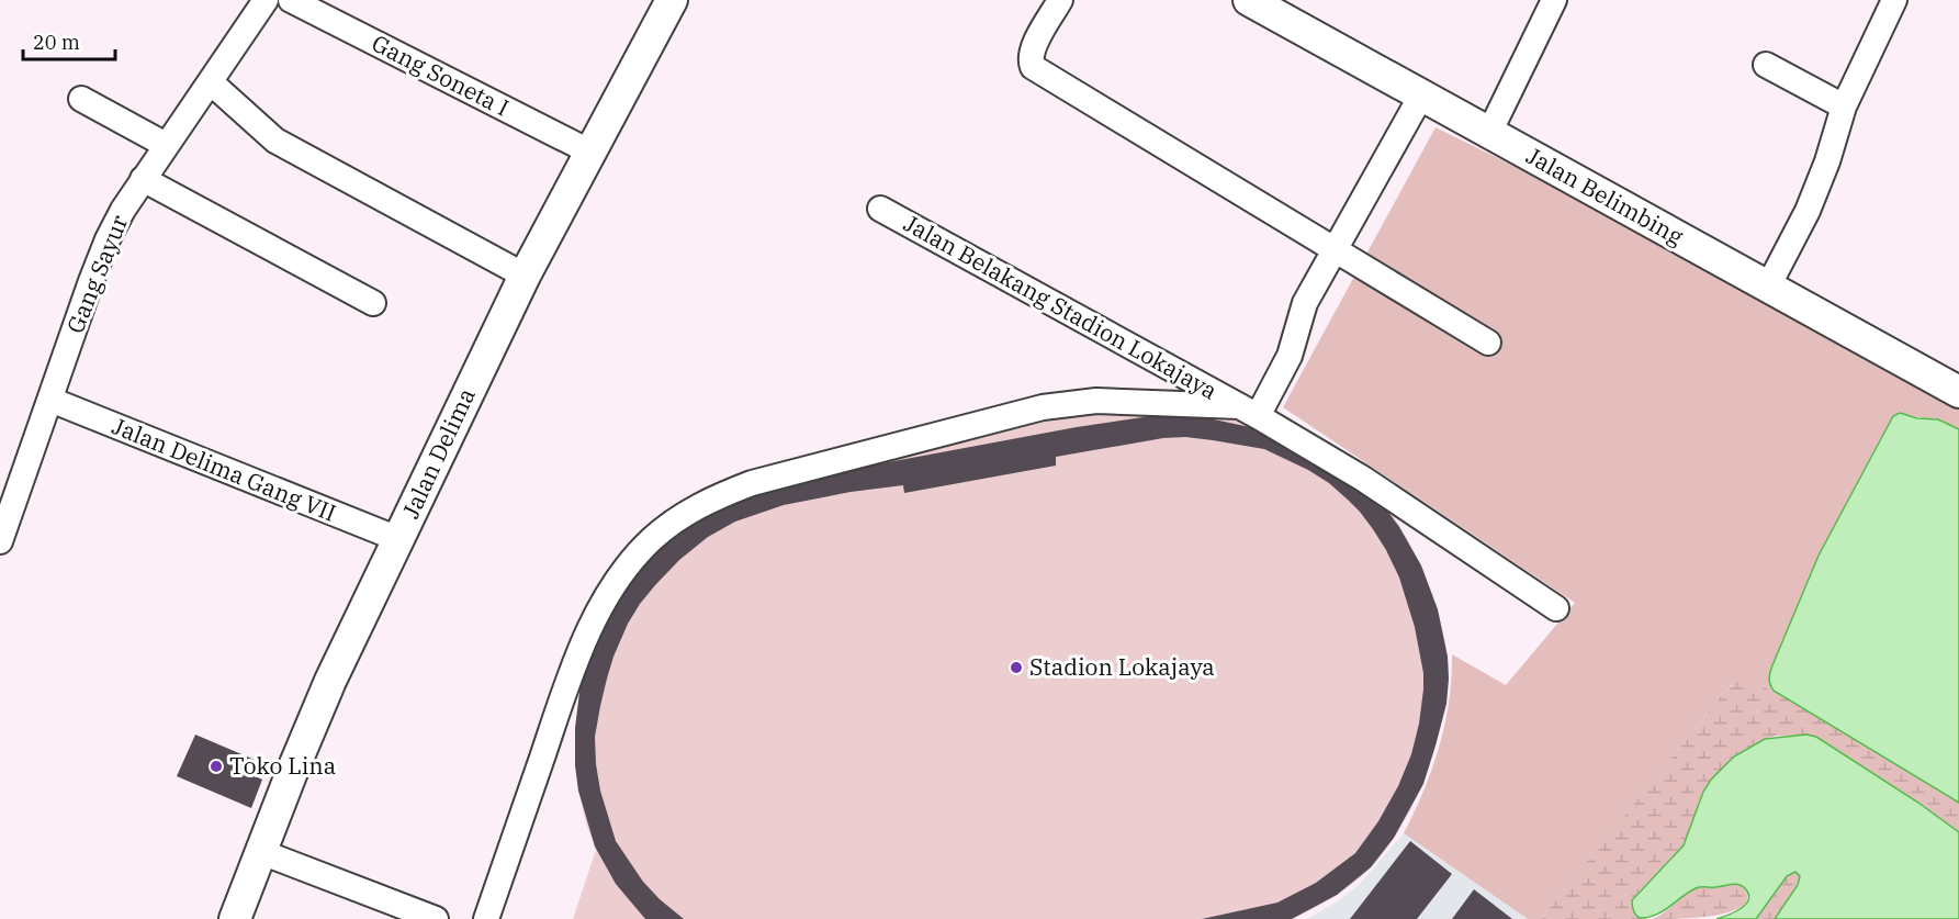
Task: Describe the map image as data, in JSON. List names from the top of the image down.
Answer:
{
  "streets": {
    "street": [
      "Gang Soneta I",
      "Jalan Belimbing",
      "Gang Sayur",
      "Jalan Belakang Stadion Lokajaya",
      "Jalan Delima",
      "Jalan Delima Gang VII"
    ]
  },
  "crossings": [
    ["Gang Soneta I", "Jalan Delima"],
    ["Gang Sayur", "Jalan Delima Gang VII"],
    ["Jalan Delima", "Jalan Delima Gang VII"]
  ],
  "places": ["Stadion Lokajaya", "Toko Lina"],
  "scale_bar": "20 m"
}
